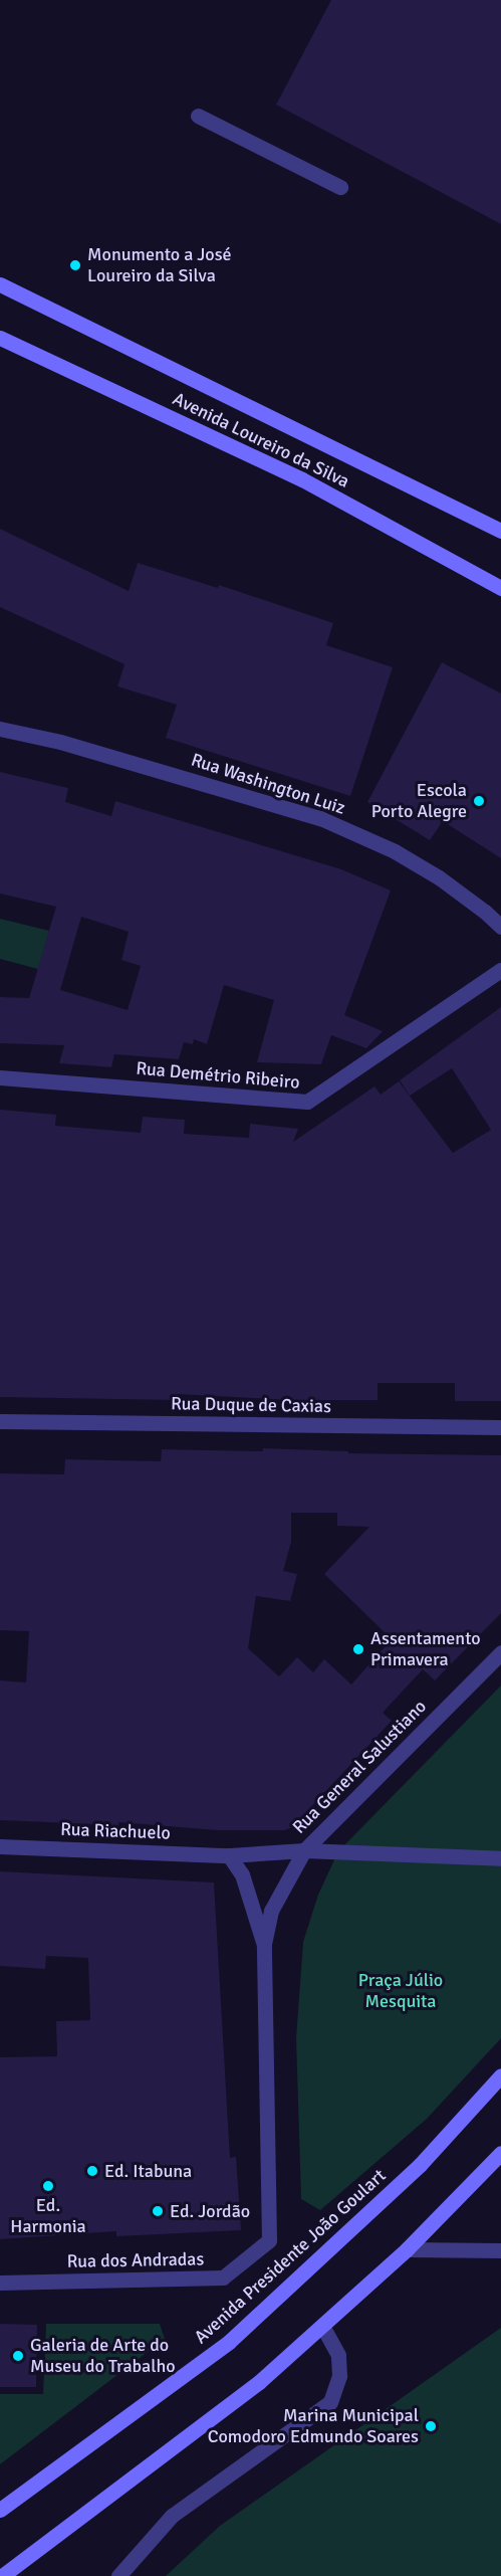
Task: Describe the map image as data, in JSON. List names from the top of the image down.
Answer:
{
  "streets": {
    "main road": ["Avenida Loureiro da Silva", "Avenida Presidente João Goulart"],
    "street": [
      "Rua Washington Luiz",
      "Rua Demétrio Ribeiro",
      "Rua Duque de Caxias",
      "Rua General Salustiano",
      "Rua Riachuelo",
      "Rua dos Andradas"
    ]
  },
  "crossings": [
    ["Rua General Salustiano", "Rua Riachuelo"],
    ["Rua General Salustiano", "Rua dos Andradas"]
  ],
  "parks": ["Praça Júlio Mesquita"],
  "places": [
    "Monumento a José Loureiro da Silva",
    "Escola Porto Alegre",
    "Assentamento Primavera",
    "Ed. Itabuna",
    "Ed. Harmonia",
    "Ed. Jordão",
    "Galeria de Arte do Museu do Trabalho",
    "Marina Municipal Comodoro Edmundo Soares"
  ]
}
